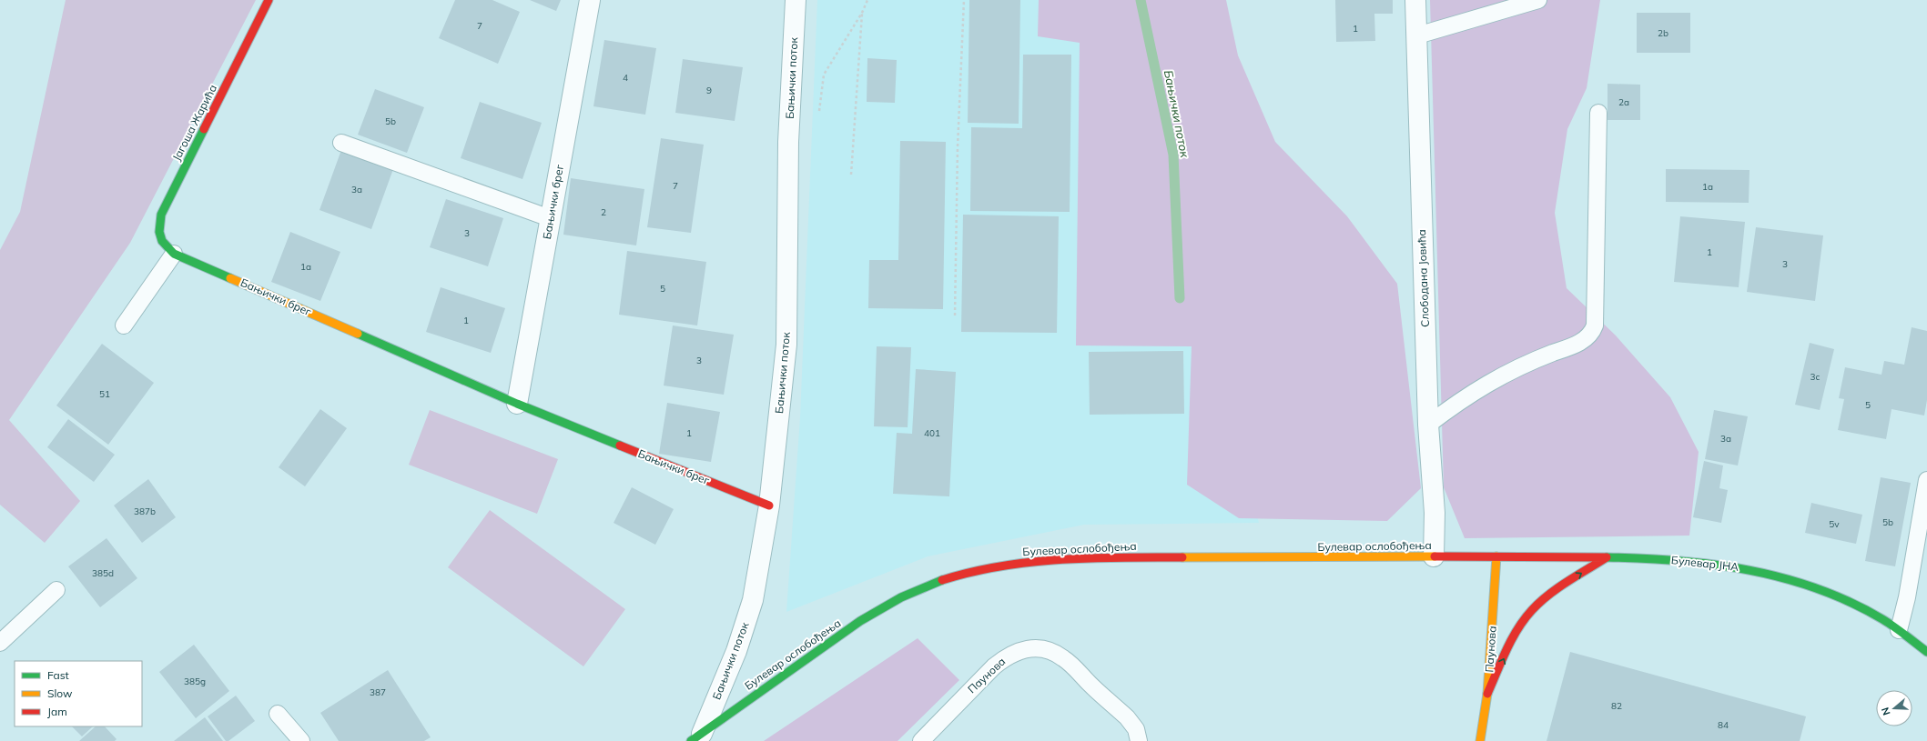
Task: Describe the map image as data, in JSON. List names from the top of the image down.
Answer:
{
  "streets": {
    "main road": [
      "Јагоша Жарића",
      "Бањички брег",
      "Булевар ослобођења",
      "Булевар ЈНА",
      "Паунова"
    ],
    "street": ["Бањички поток", "Слободана Јовића"]
  },
  "crossings": [
    ["Бањички поток", "Бањички брег"],
    ["Бањички поток", "Булевар ослобођења"],
    ["Јагоша Жарића", "Бањички брег"],
    ["Слободана Јовића", "Булевар ослобођења"],
    ["Булевар ослобођења", "Булевар ЈНА"],
    ["Булевар ослобођења", "Паунова"],
    ["Булевар ЈНА", "Паунова"]
  ],
  "water": ["Бањички поток"],
  "house_numbers": [
    "7",
    "1",
    "2b",
    "4",
    "9",
    "2a",
    "5b",
    "7",
    "1a",
    "3a",
    "2",
    "3",
    "1",
    "3",
    "1a",
    "5",
    "1",
    "3",
    "3c",
    "51",
    "5",
    "1",
    "401",
    "3a",
    "387b",
    "5b",
    "5v",
    "385d",
    "385g",
    "387",
    "82",
    "84"
  ],
  "legend": ["Fast", "Slow", "Jam"],
  "north": "left"
}
